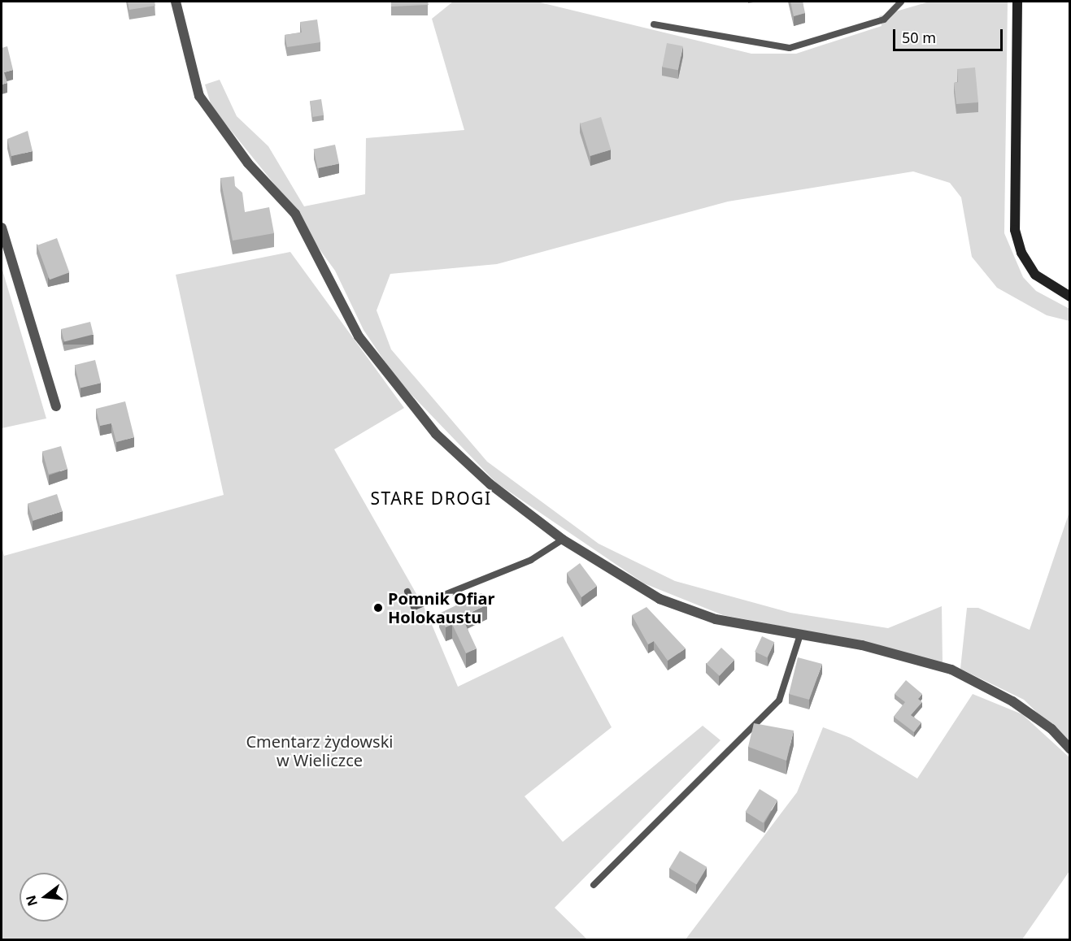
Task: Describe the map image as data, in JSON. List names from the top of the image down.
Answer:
{
  "districts": ["STARE DROGI"],
  "parks": ["Cmentarz żydowski w Wieliczce"],
  "places": ["Pomnik Ofiar Holokaustu"],
  "scale_bar": "50 m",
  "north": "left"
}
